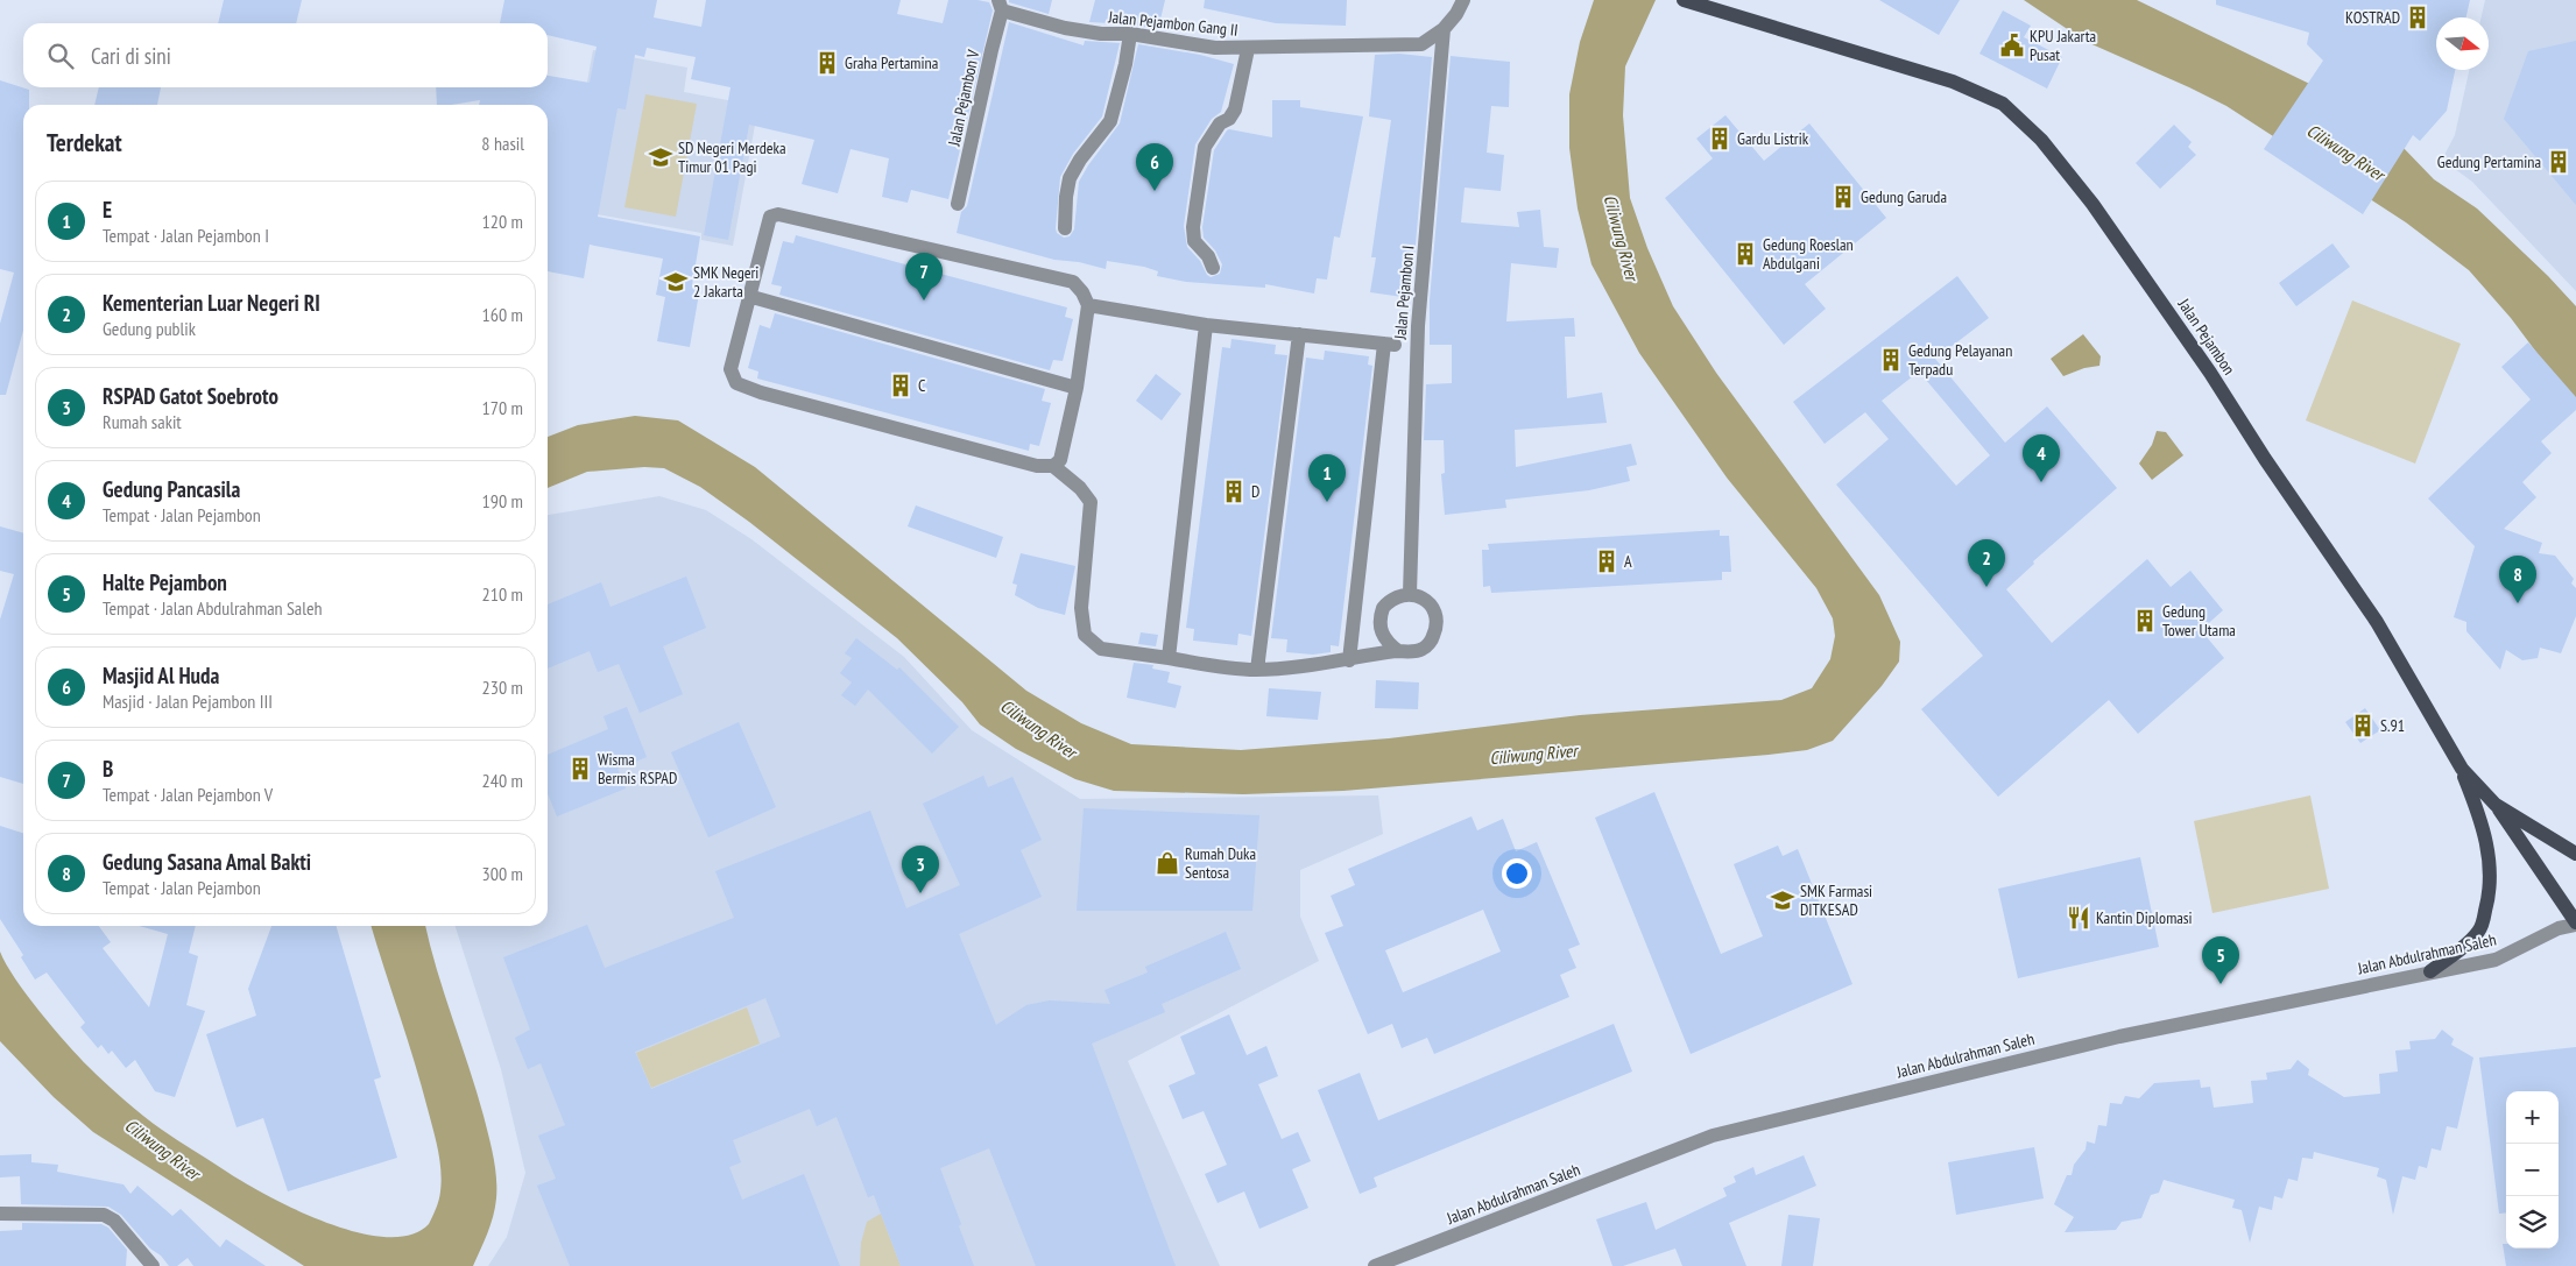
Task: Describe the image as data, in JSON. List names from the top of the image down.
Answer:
{
  "streets": {
    "main road": ["Jalan Pejambon"],
    "street": [
      "Jalan Pejambon Gang II",
      "Jalan Pejambon V",
      "Jalan Pejambon I",
      "Jalan Abdulrahman Saleh"
    ]
  },
  "crossings": [
    ["Jalan Pejambon Gang II", "Jalan Pejambon V"],
    ["Jalan Pejambon Gang II", "Jalan Pejambon I"]
  ],
  "water": ["Ciliwung River"],
  "places": {
    "building": [
      "KOSTRAD",
      "Graha Pertamina",
      "Gardu Listrik",
      "Gedung Pertamina",
      "Gedung Garuda",
      "Gedung Roeslan Abdulgani",
      "Gedung Pelayanan Terpadu",
      "C",
      "D",
      "A",
      "Gedung Tower Utama",
      "S.91",
      "Wisma Bermis RSPAD"
    ],
    "public building": ["KPU Jakarta Pusat"],
    "school or university": ["SD Negeri Merdeka Timur 01 Pagi", "SMK Negeri 2 Jakarta", "SMK Farmasi DITKESAD"],
    "shop": ["Rumah Duka Sentosa"],
    "restaurant": ["Kantin Diplomasi"]
  },
  "north": "right",
  "page": {
    "search": "Cari di sini",
    "heading": ["Terdekat", "8 hasil"],
    "pins": [
      "6",
      "7",
      "4",
      "1",
      "2",
      "8",
      "3",
      "5"
    ],
    "list": [
      {
        "mark": "1",
        "name": "E",
        "note": "Tempat · Jalan Pejambon I",
        "value": "120 m"
      },
      {
        "mark": "2",
        "name": "Kementerian Luar Negeri RI",
        "note": "Gedung publik",
        "value": "160 m"
      },
      {
        "mark": "3",
        "name": "RSPAD Gatot Soebroto",
        "note": "Rumah sakit",
        "value": "170 m"
      },
      {
        "mark": "4",
        "name": "Gedung Pancasila",
        "note": "Tempat · Jalan Pejambon",
        "value": "190 m"
      },
      {
        "mark": "5",
        "name": "Halte Pejambon",
        "note": "Tempat · Jalan Abdulrahman Saleh",
        "value": "210 m"
      },
      {
        "mark": "6",
        "name": "Masjid Al Huda",
        "note": "Masjid · Jalan Pejambon III",
        "value": "230 m"
      },
      {
        "mark": "7",
        "name": "B",
        "note": "Tempat · Jalan Pejambon V",
        "value": "240 m"
      },
      {
        "mark": "8",
        "name": "Gedung Sasana Amal Bakti",
        "note": "Tempat · Jalan Pejambon",
        "value": "300 m"
      }
    ],
    "map_buttons": ["+", "−"]
  }
}
